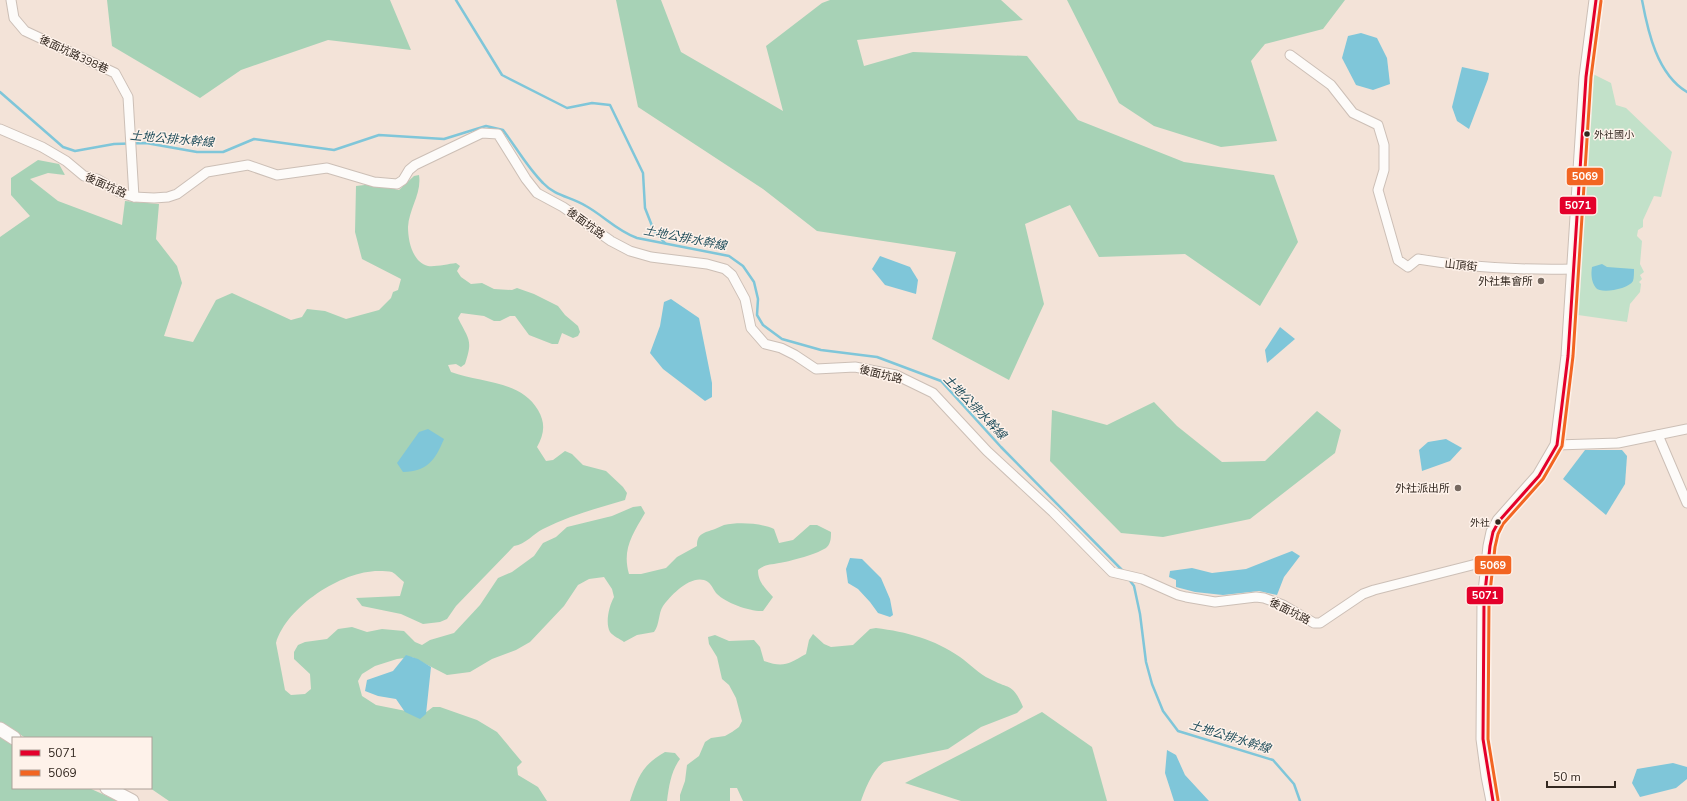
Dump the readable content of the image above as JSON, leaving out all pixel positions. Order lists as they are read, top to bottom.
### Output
{
  "streets": {
    "street": ["後面坑路398巷", "後面坑路", "山頂街"]
  },
  "crossings": [
    ["後面坑路398巷", "後面坑路"]
  ],
  "water": ["土地公排水幹線"],
  "places": [
    "外社國小",
    "外社集會所",
    "外社派出所",
    "外社"
  ],
  "lines": ["transit line 5071", "transit line 5069"],
  "legend": ["5071", "5069"],
  "scale_bar": "50 m"
}
